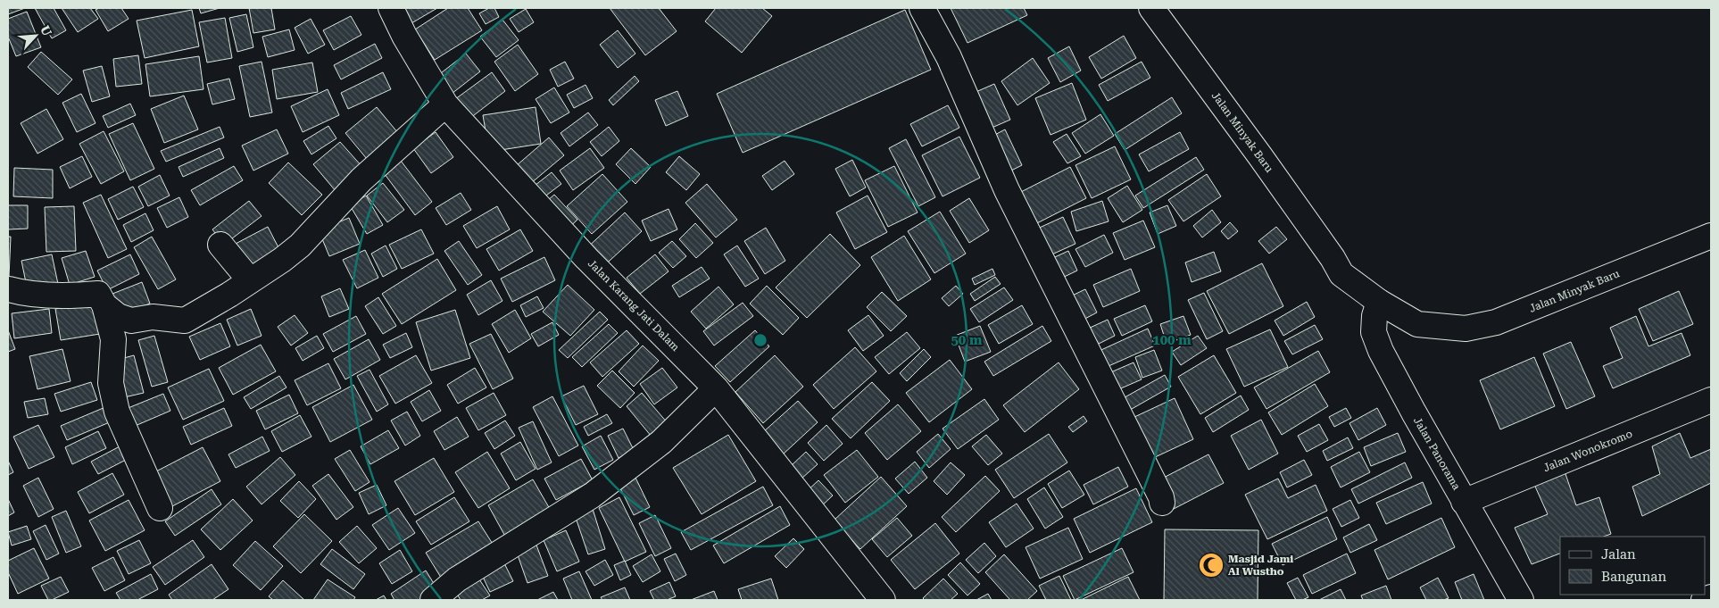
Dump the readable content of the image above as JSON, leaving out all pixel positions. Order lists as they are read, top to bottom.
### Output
{
  "streets": {
    "street": [
      "Jalan Minyak Baru",
      "Jalan Karang Jati Dalam",
      "Jalan Wonokromo",
      "Jalan Panorama"
    ]
  },
  "crossings": [
    ["Jalan Minyak Baru", "Jalan Panorama"],
    ["Jalan Wonokromo", "Jalan Panorama"]
  ],
  "places": {
    "mosque": ["Masjid Jami Al Wustho"]
  },
  "legend": ["Jalan", "Bangunan"],
  "north": "top right",
  "rings": ["50 m", "100 m"]
}
